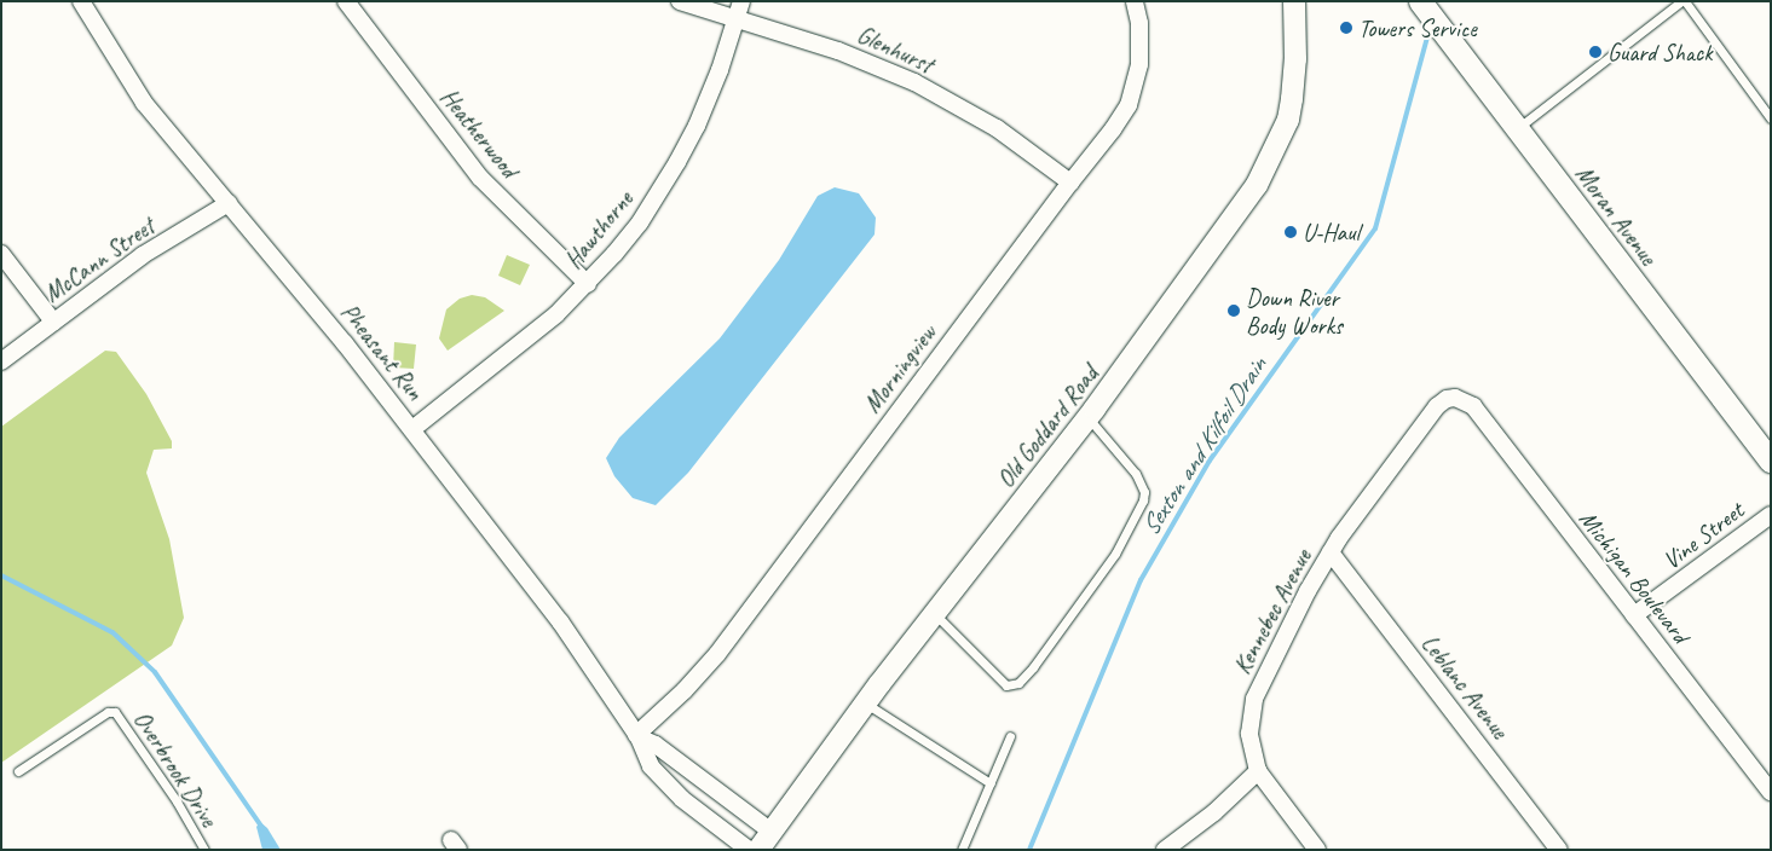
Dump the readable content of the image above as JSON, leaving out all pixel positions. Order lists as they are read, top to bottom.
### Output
{
  "streets": {
    "main road": ["Moran Avenue"],
    "street": [
      "Glenhurst",
      "Heatherwood",
      "Hawthorne",
      "McCann Street",
      "Pheasant Run",
      "Morningview",
      "Old Goddard Road",
      "Vine Street",
      "Michigan Boulevard",
      "Kennebec Avenue",
      "Leblanc Avenue"
    ],
    "lane": ["Overbrook Drive"]
  },
  "crossings": [
    ["Glenhurst", "Hawthorne"],
    ["Glenhurst", "Morningview"],
    ["Heatherwood", "Hawthorne"],
    ["Hawthorne", "Pheasant Run"],
    ["McCann Street", "Pheasant Run"],
    ["Pheasant Run", "Morningview"],
    ["Pheasant Run", "Old Goddard Road"],
    ["Vine Street", "Michigan Boulevard"],
    ["Michigan Boulevard", "Kennebec Avenue"],
    ["Kennebec Avenue", "Leblanc Avenue"]
  ],
  "water": ["Sexton and Kilfoil Drain"],
  "places": [
    "Towers Service",
    "Guard Shack",
    "U-Haul",
    "Down River Body Works"
  ]
}
